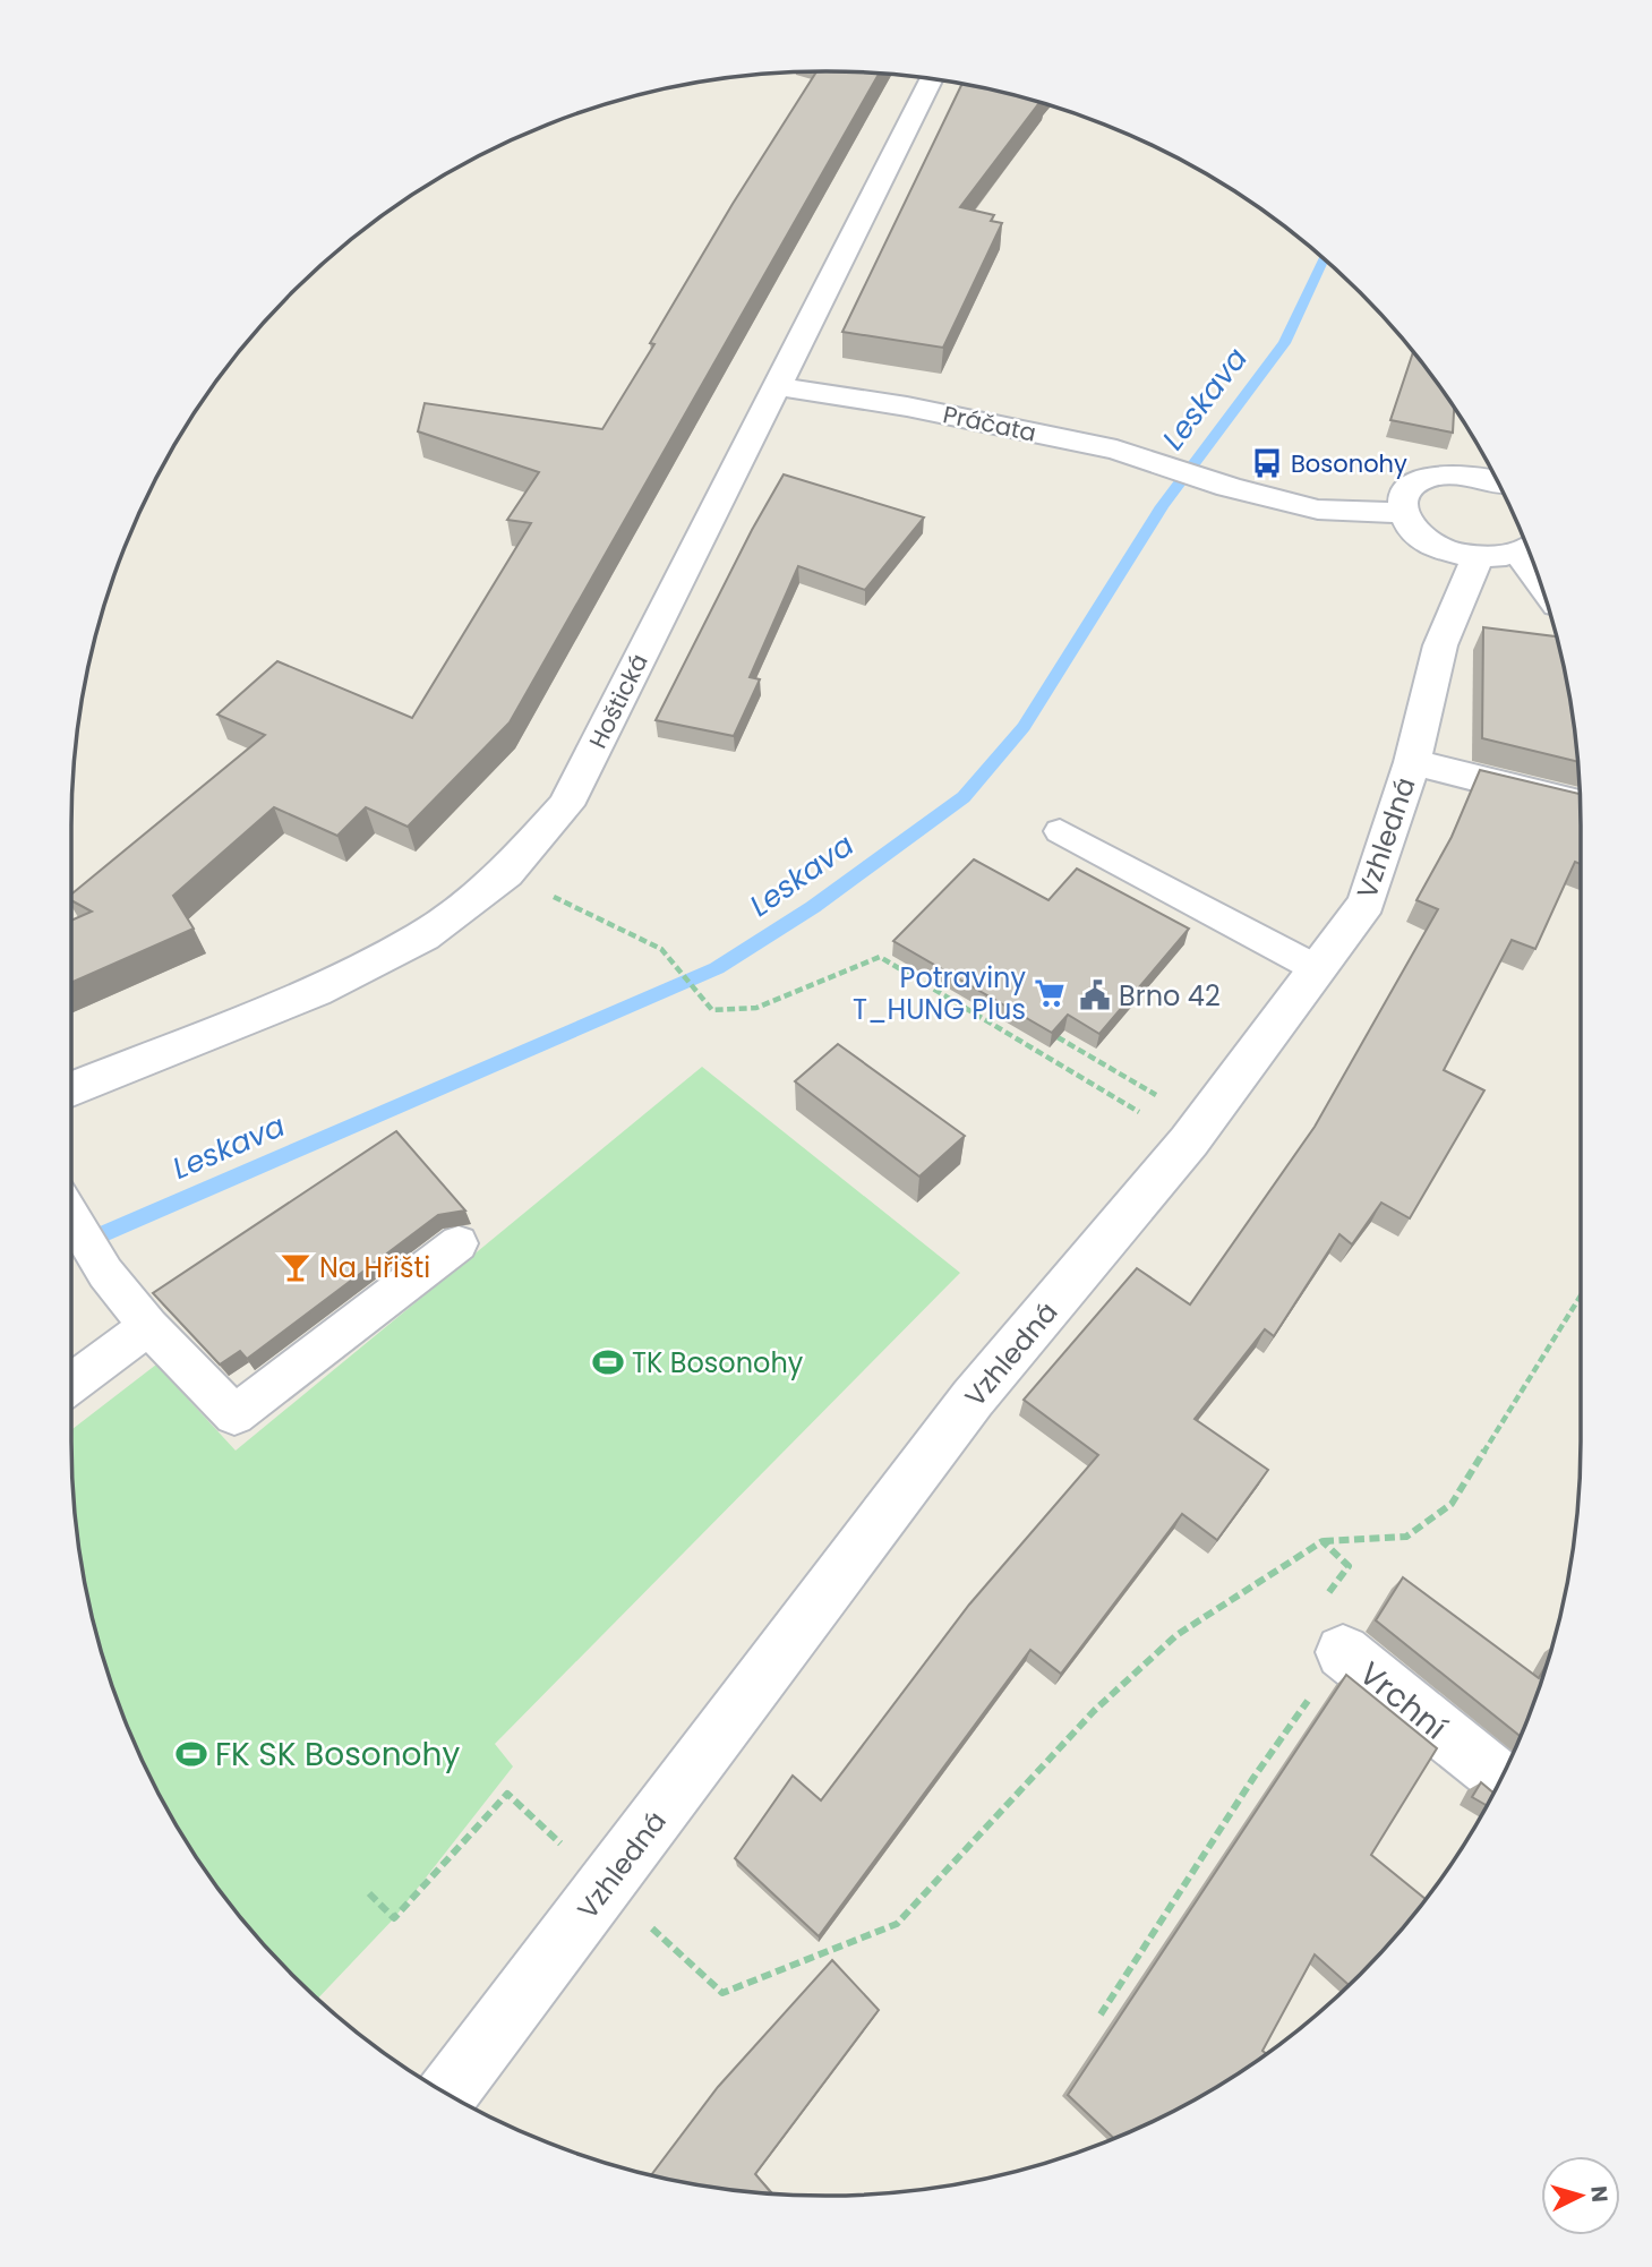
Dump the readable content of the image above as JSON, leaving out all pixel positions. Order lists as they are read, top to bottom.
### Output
{
  "streets": {
    "street": [
      "Práčata",
      "Hoštická",
      "Vzhledná",
      "Vrchní"
    ]
  },
  "crossings": [
    ["Práčata", "Hoštická"]
  ],
  "water": ["Leskava"],
  "places": {
    "bus stop": ["Bosonohy"],
    "supermarket": ["Potraviny T_HUNG Plus"],
    "public building": ["Brno 42"],
    "bar": ["Na Hřišti"],
    "sports": ["TK Bosonohy", "FK SK Bosonohy"]
  },
  "north": "right"
}
